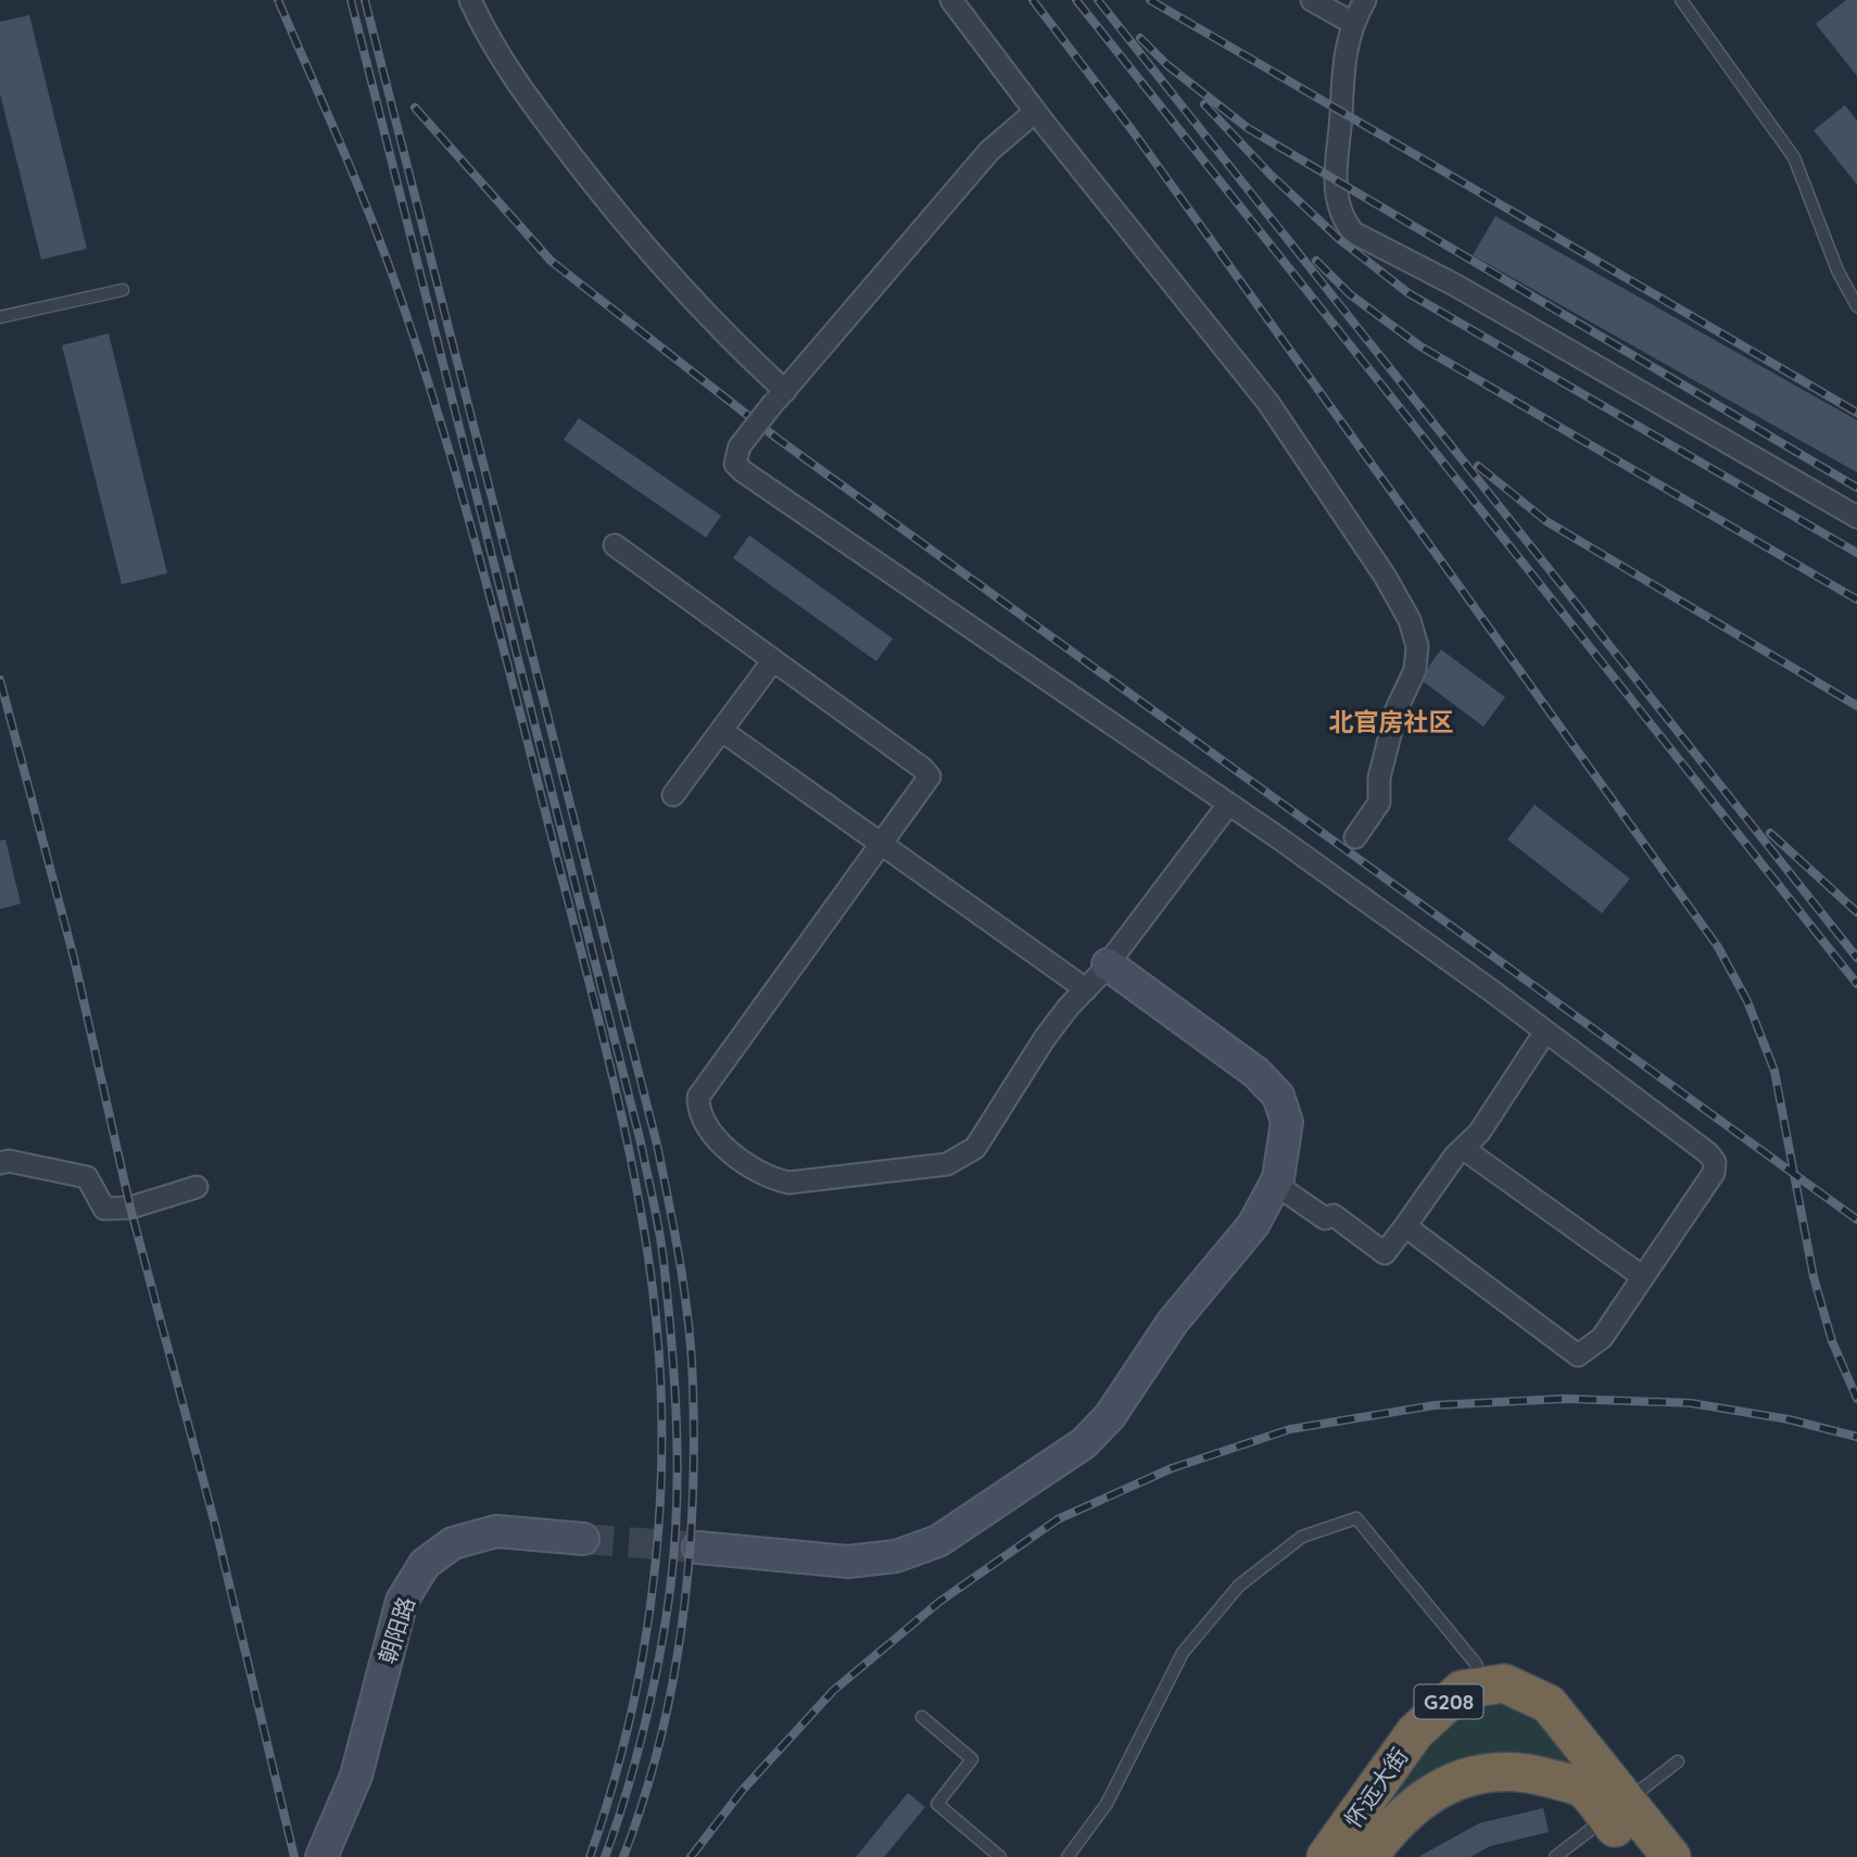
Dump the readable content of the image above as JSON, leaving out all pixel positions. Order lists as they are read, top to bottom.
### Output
{
  "streets": {
    "highway": ["G208", "怀远大街"],
    "street": ["朝阳路"]
  },
  "crossings": [
    ["G208", "怀远大街"]
  ],
  "districts": ["北官房社区"]
}
